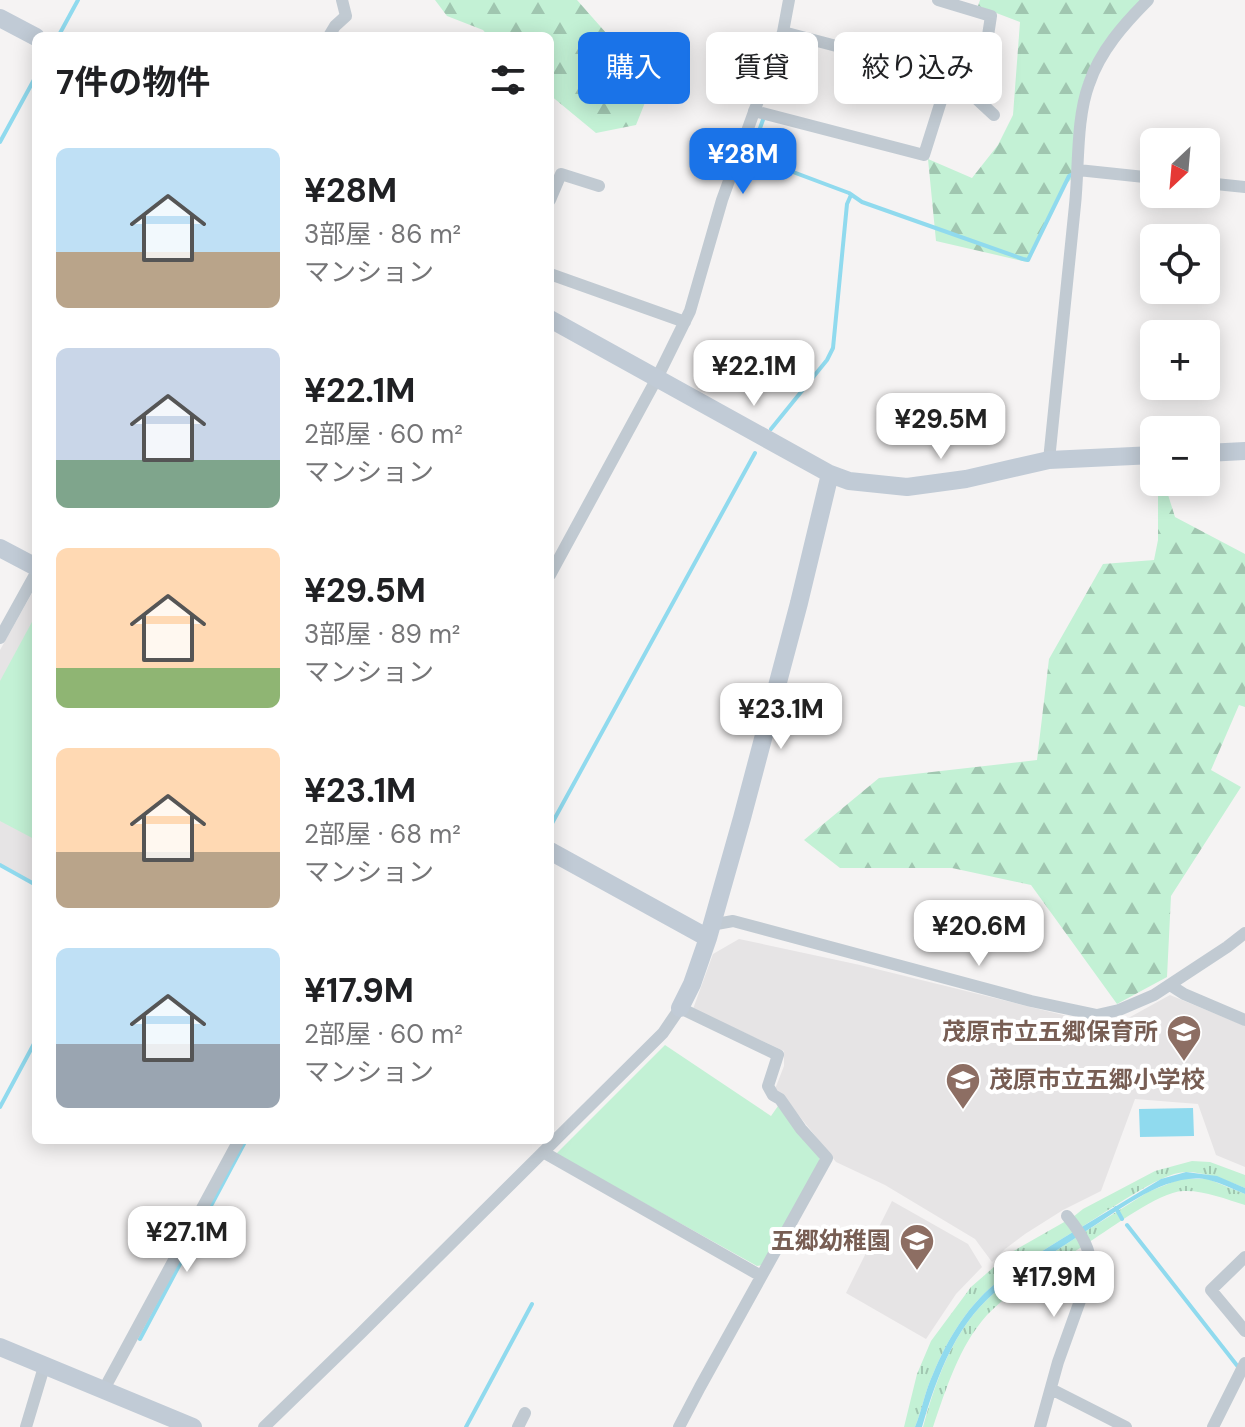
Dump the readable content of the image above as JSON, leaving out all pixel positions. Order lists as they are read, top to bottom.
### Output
{
  "places": {
    "school or university": ["茂原市立五郷保育所", "茂原市立五郷小学校", "五郷幼稚園"]
  },
  "north": "bottom left",
  "page": {
    "chip": ["購入", "賃貸", "絞り込み"],
    "heading": "7件の物件",
    "map_buttons": ["+", "−"],
    "price": [
      "¥28M",
      "¥22.1M",
      "¥29.5M",
      "¥23.1M",
      "¥20.6M",
      "¥27.1M",
      "¥17.9M"
    ],
    "list": [
      {
        "name": "¥28M",
        "note": "3部屋 · 86 m² · マンション"
      },
      {
        "name": "¥22.1M",
        "note": "2部屋 · 60 m² · マンション"
      },
      {
        "name": "¥29.5M",
        "note": "3部屋 · 89 m² · マンション"
      },
      {
        "name": "¥23.1M",
        "note": "2部屋 · 68 m² · マンション"
      },
      {
        "name": "¥17.9M",
        "note": "2部屋 · 60 m² · マンション"
      }
    ]
  }
}
